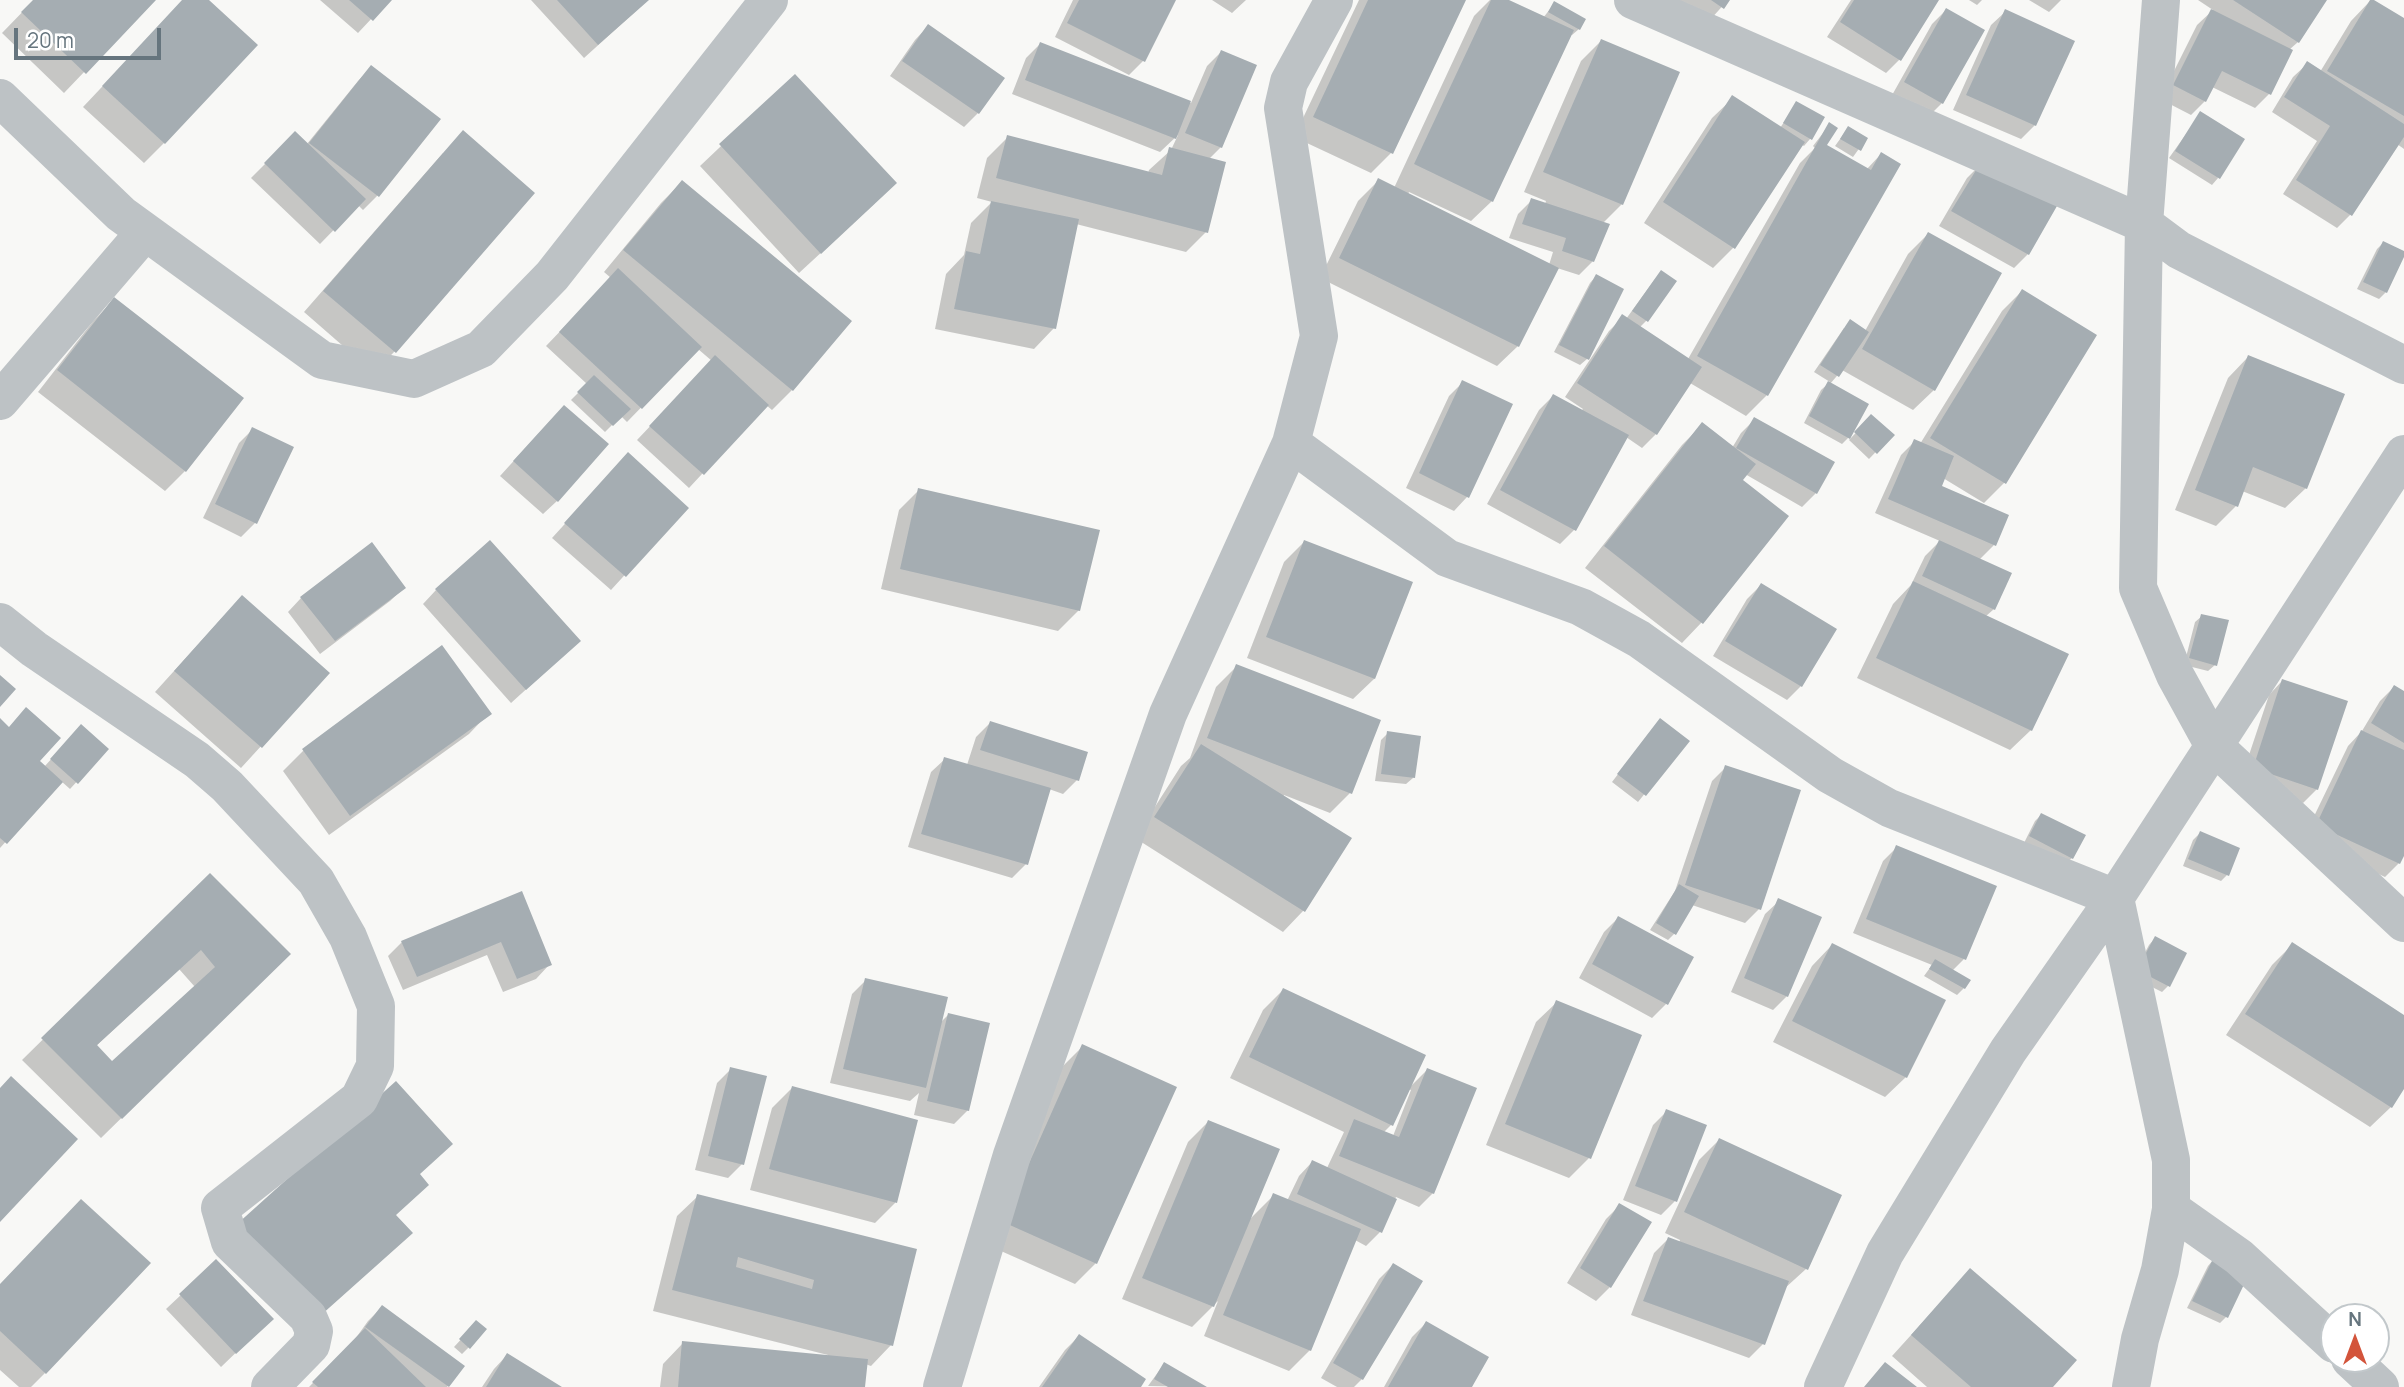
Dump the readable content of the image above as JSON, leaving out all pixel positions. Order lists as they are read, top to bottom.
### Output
{
  "scale_bar": "20 m",
  "north": "top"
}
